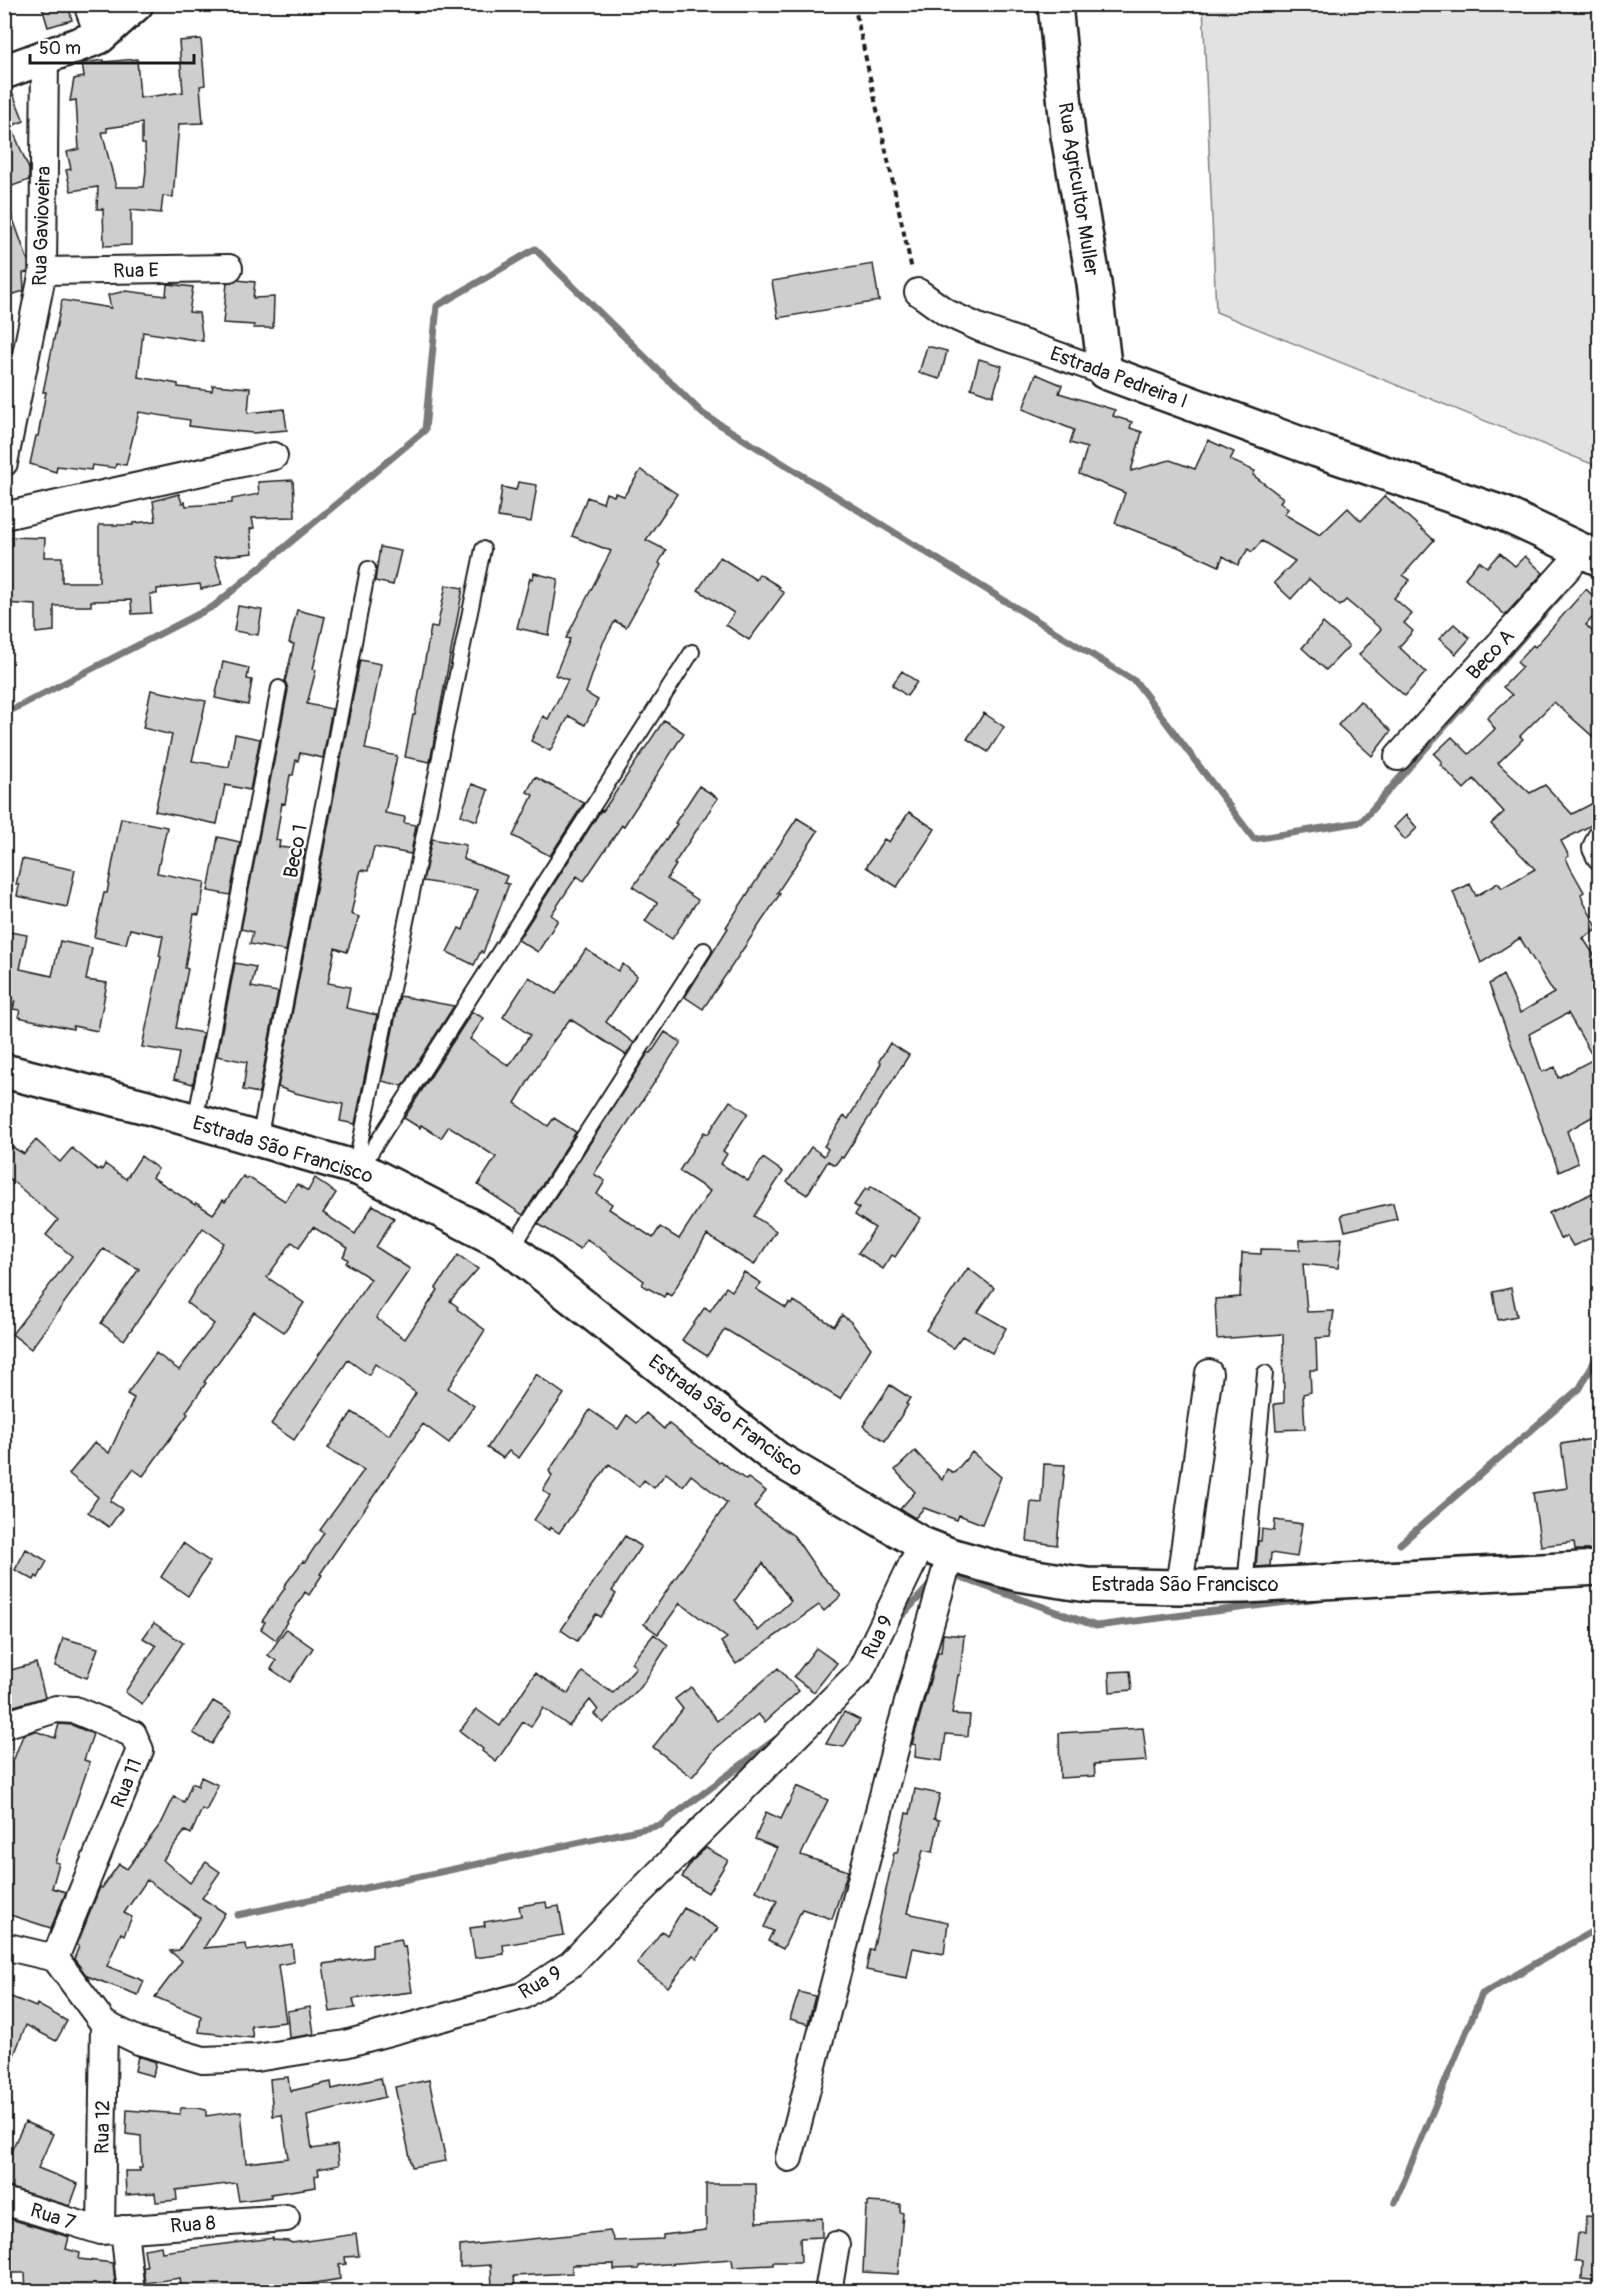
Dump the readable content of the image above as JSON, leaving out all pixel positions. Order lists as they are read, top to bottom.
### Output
{
  "streets": {
    "main road": ["Rua Agricultor Muller", "Estrada Pedreira I", "Estrada São Francisco"],
    "street": [
      "Rua Gavioveira",
      "Rua E",
      "Beco A",
      "Rua 9",
      "Rua 11",
      "Rua 12",
      "Rua 7",
      "Rua 8"
    ],
    "lane": ["Beco 1"]
  },
  "crossings": [
    ["Rua Agricultor Muller", "Estrada Pedreira I"],
    ["Rua Gavioveira", "Rua E"],
    ["Estrada Pedreira I", "Beco A"],
    ["Beco 1", "Estrada São Francisco"],
    ["Estrada São Francisco", "Rua 9"],
    ["Rua 9", "Rua 11"],
    ["Rua 9", "Rua 12"],
    ["Rua 12", "Rua 7"],
    ["Rua 12", "Rua 8"],
    ["Rua 7", "Rua 8"]
  ],
  "scale_bar": "50 m"
}
